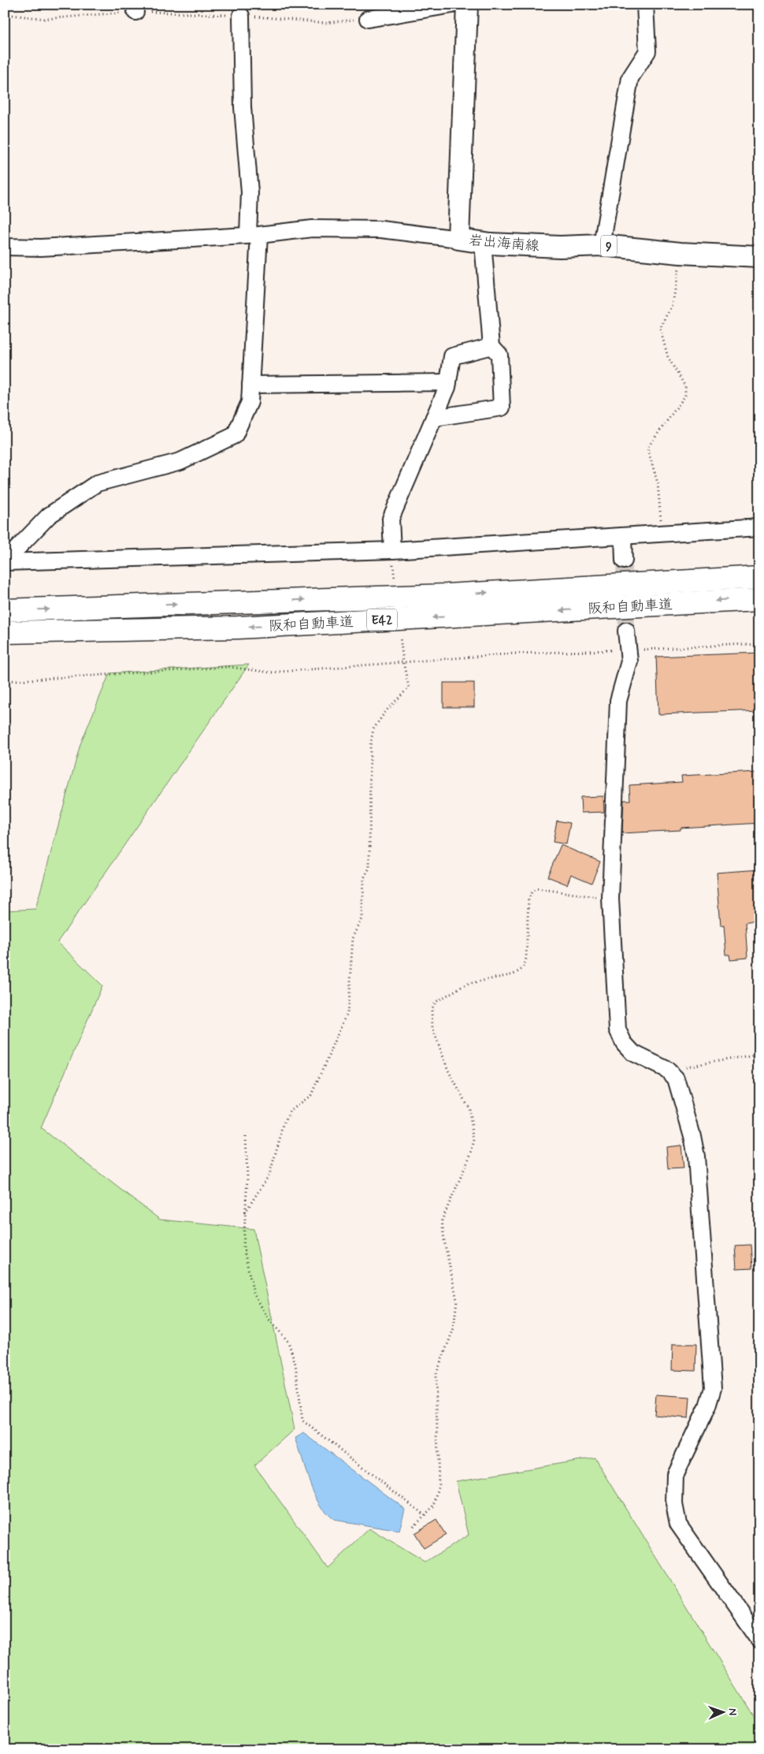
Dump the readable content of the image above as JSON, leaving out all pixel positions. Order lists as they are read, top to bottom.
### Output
{
  "streets": {
    "highway": ["阪和自動車道", "E42"],
    "main road": ["岩出海南線", "9"]
  },
  "north": "right"
}
